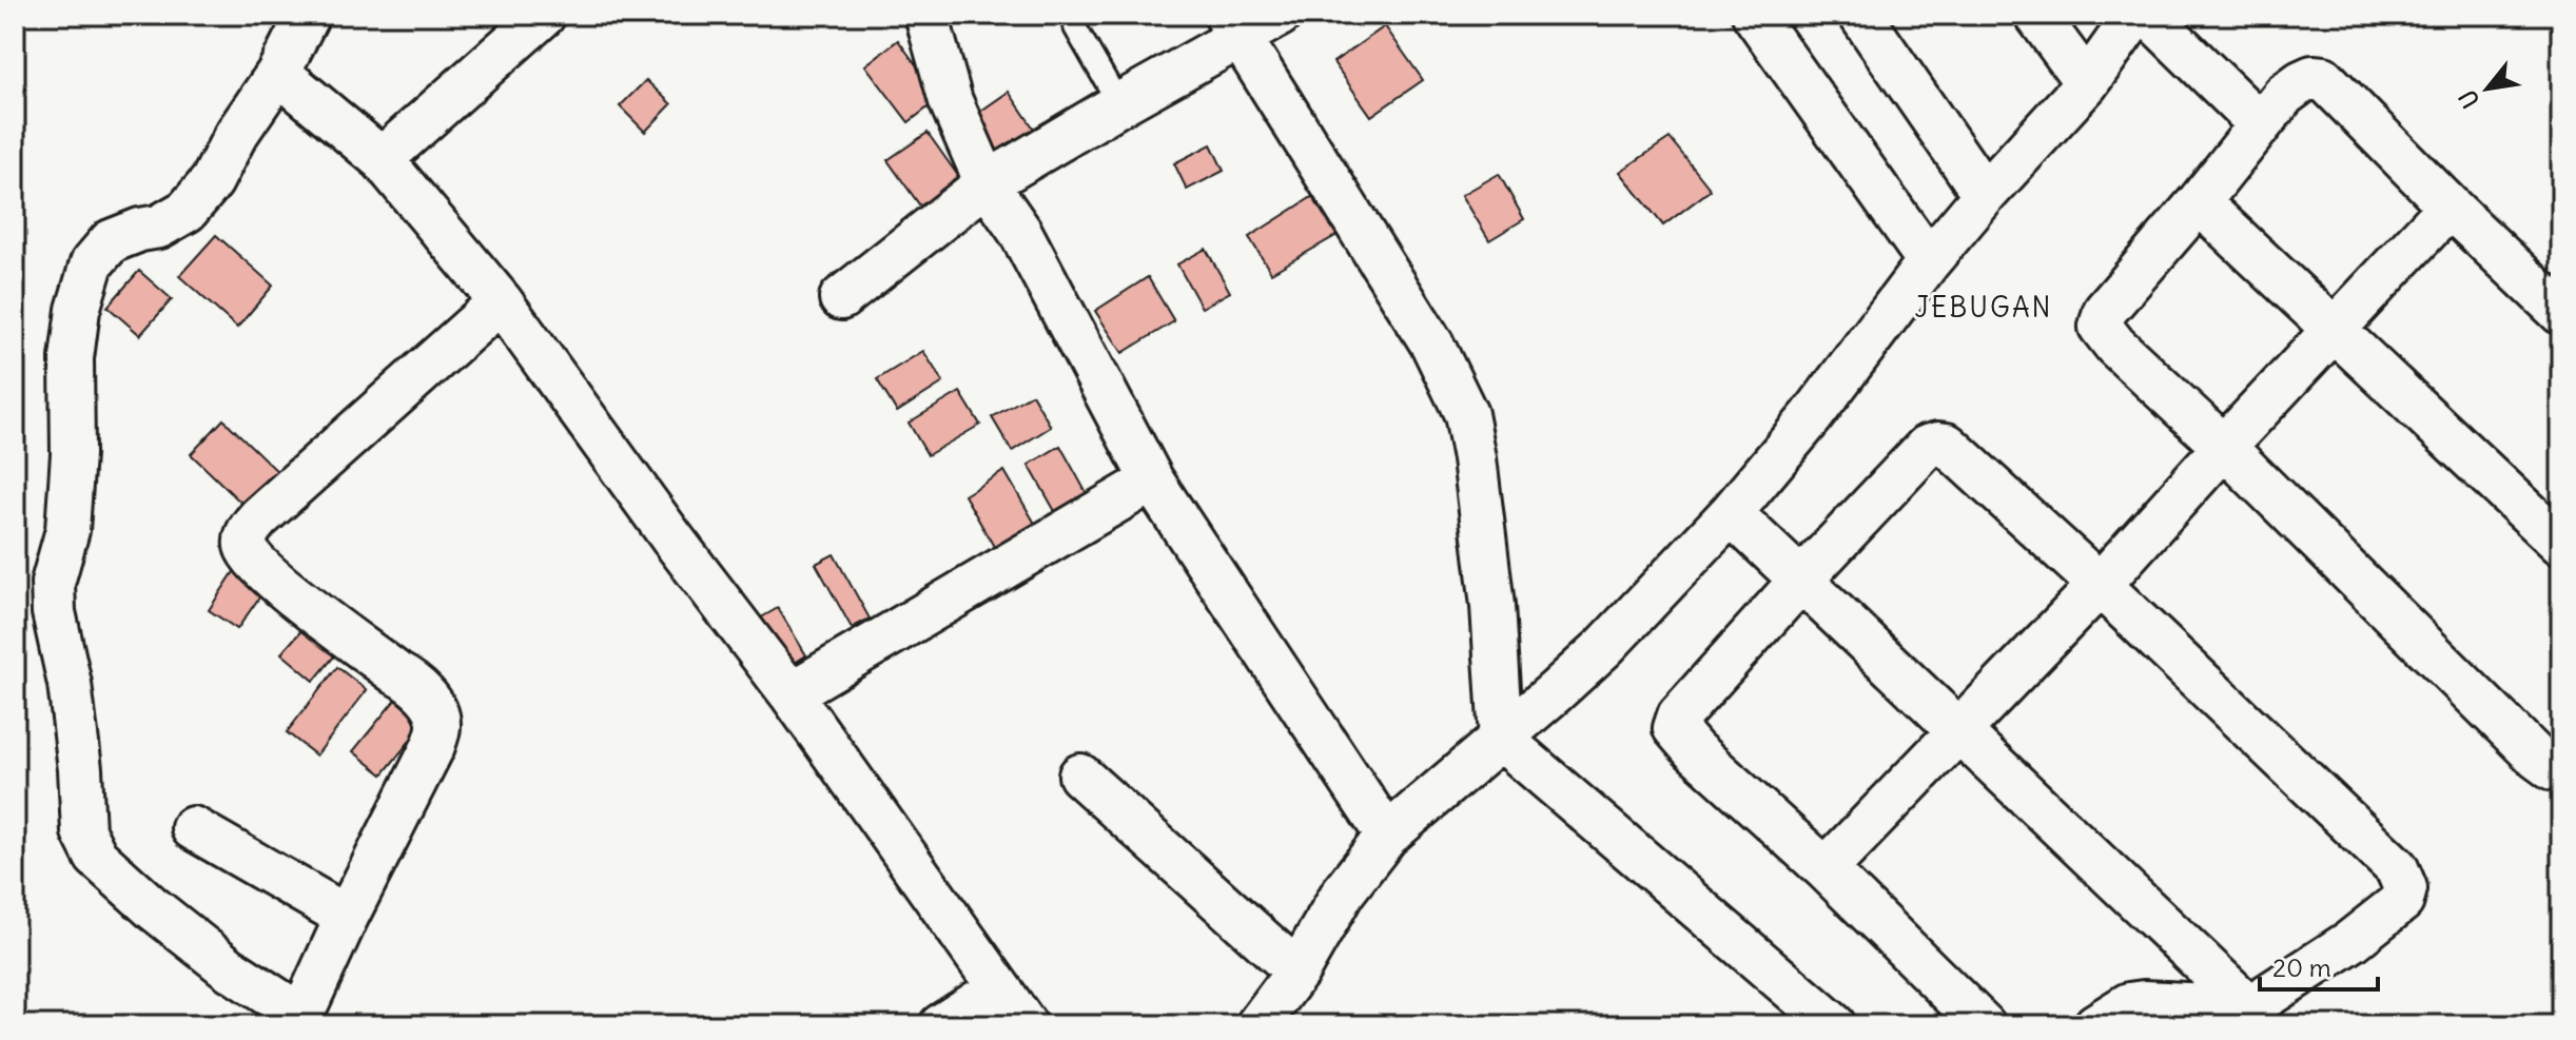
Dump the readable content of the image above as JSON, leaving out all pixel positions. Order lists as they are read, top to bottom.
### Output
{
  "districts": ["JEBUGAN"],
  "scale_bar": "20 m",
  "north": "bottom left"
}
